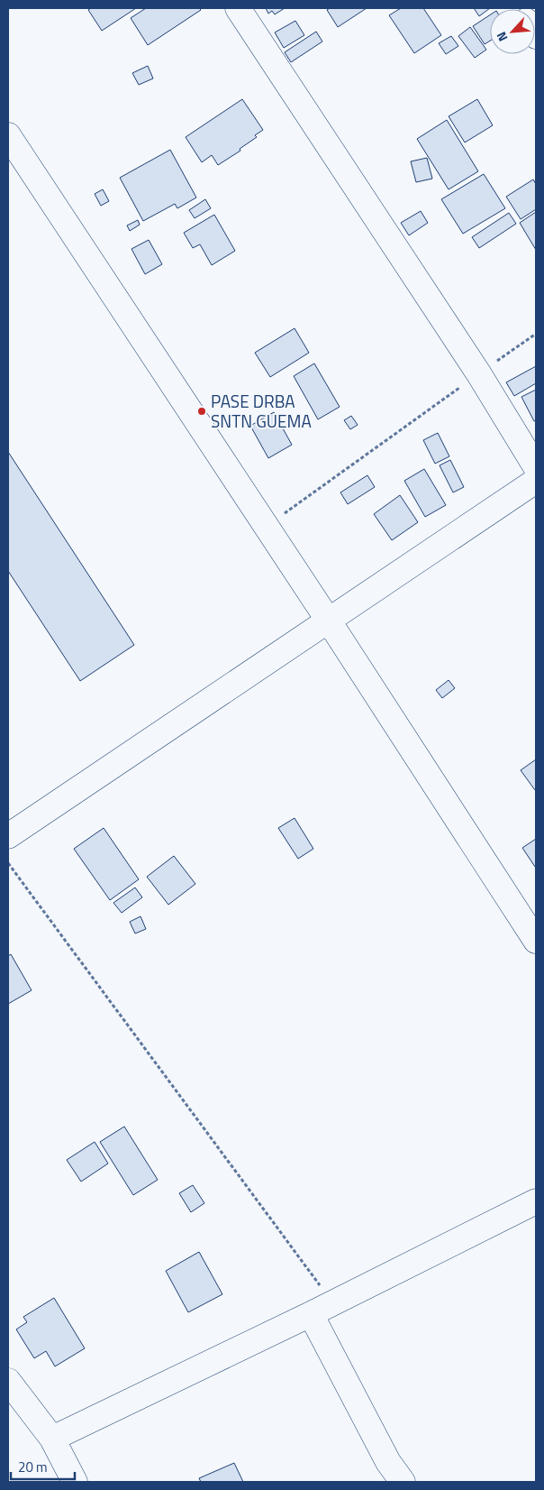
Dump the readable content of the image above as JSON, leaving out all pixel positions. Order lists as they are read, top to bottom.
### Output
{
  "places": ["PASE DRBA SNTN GUEMA"],
  "scale_bar": "20 m",
  "north": "bottom left"
}
